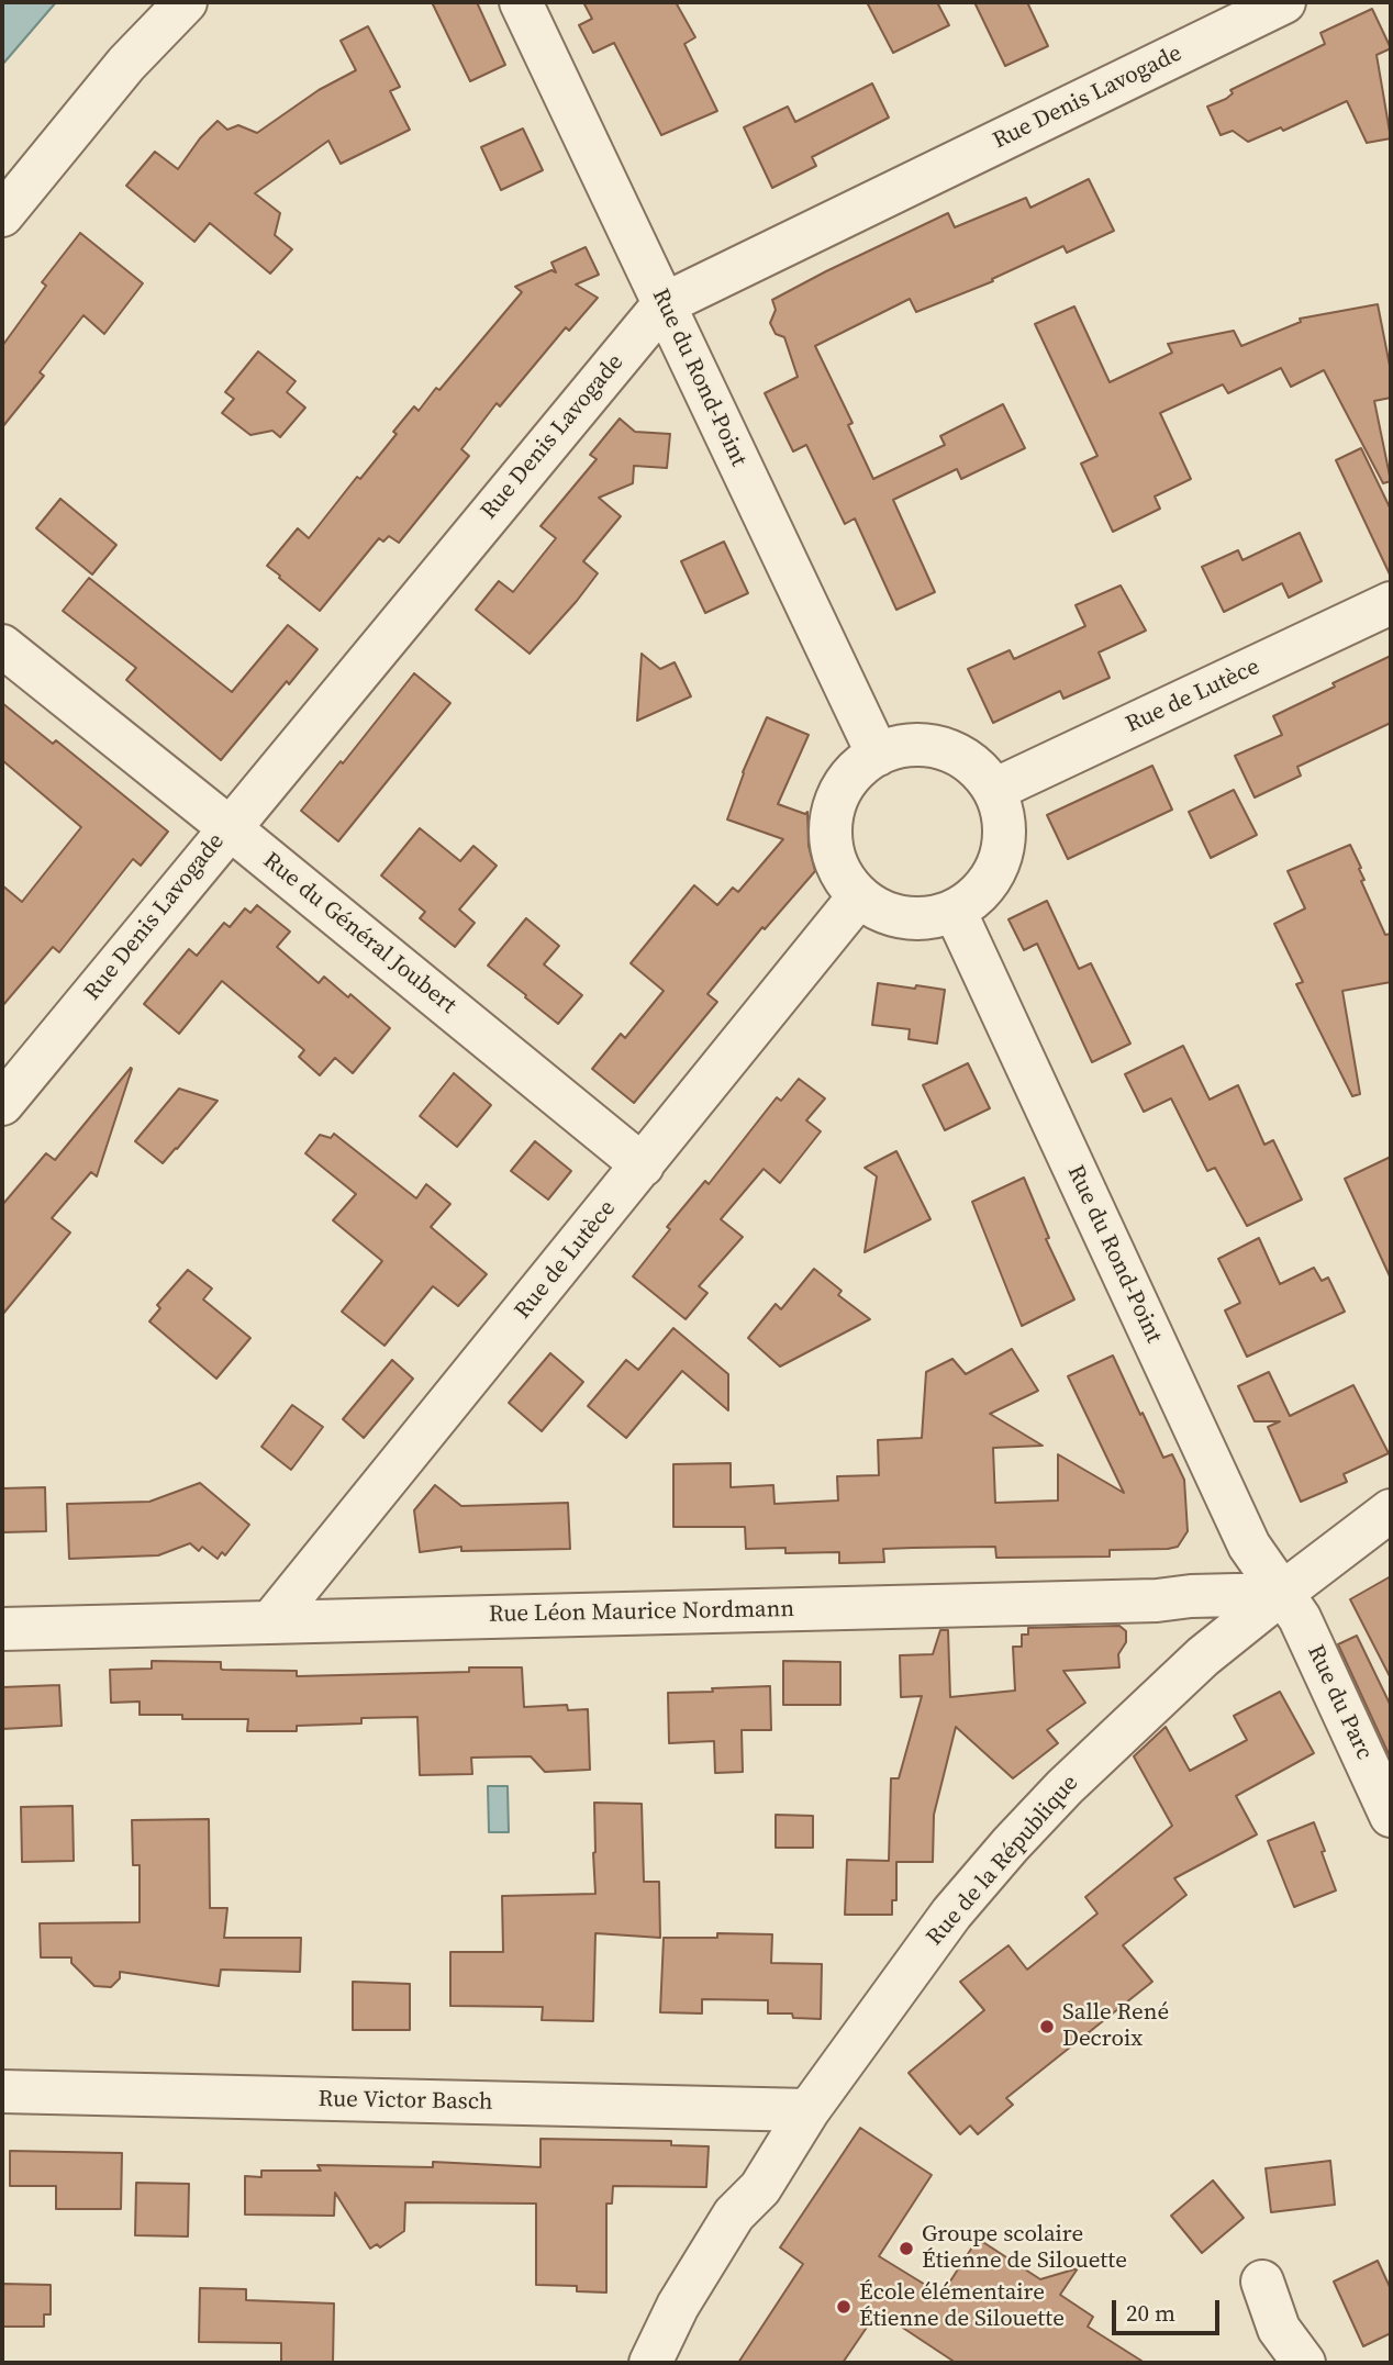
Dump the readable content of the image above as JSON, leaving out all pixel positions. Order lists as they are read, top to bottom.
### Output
{
  "streets": {
    "street": [
      "Rue Denis Lavogade",
      "Rue du Rond-Point",
      "Rue de Lutèce",
      "Rue du Général Joubert",
      "Rue Léon Maurice Nordmann",
      "Rue du Parc",
      "Rue de la République",
      "Rue Victor Basch"
    ]
  },
  "crossings": [
    ["Rue Denis Lavogade", "Rue du Rond-Point"],
    ["Rue Denis Lavogade", "Rue du Général Joubert"],
    ["Rue du Rond-Point", "Rue de Lutèce"],
    ["Rue du Rond-Point", "Rue Léon Maurice Nordmann"],
    ["Rue du Rond-Point", "Rue du Parc"],
    ["Rue du Rond-Point", "Rue de la République"],
    ["Rue de Lutèce", "Rue du Général Joubert"],
    ["Rue de Lutèce", "Rue Léon Maurice Nordmann"],
    ["Rue Léon Maurice Nordmann", "Rue du Parc"],
    ["Rue Léon Maurice Nordmann", "Rue de la République"],
    ["Rue du Parc", "Rue de la République"],
    ["Rue de la République", "Rue Victor Basch"]
  ],
  "places": ["Salle René Decroix", "Groupe scolaire Étienne de Silouette", "École élémentaire Étienne de Silouette"],
  "scale_bar": "20 m"
}
